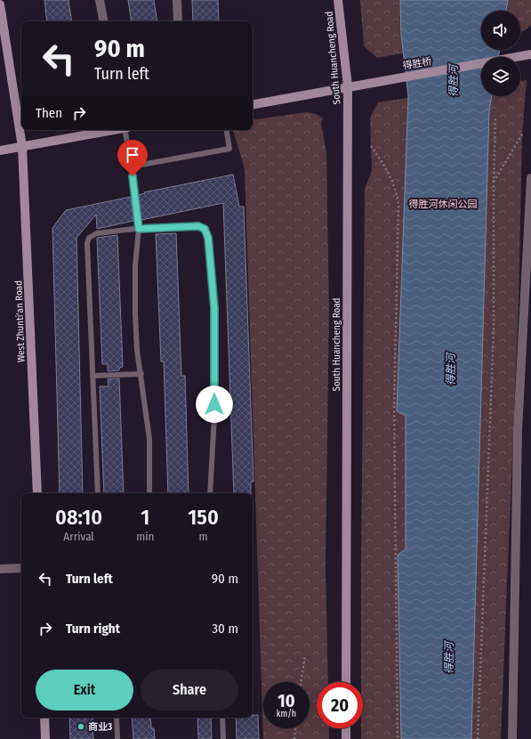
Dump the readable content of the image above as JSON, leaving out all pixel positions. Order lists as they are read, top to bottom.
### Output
{
  "streets": {
    "main road": ["South Huancheng Road", "得胜桥", "West Zhunti'an Road"]
  },
  "crossings": [
    ["South Huancheng Road", "得胜桥"]
  ],
  "water": ["得胜河"],
  "parks": ["得胜河休闲公园"],
  "places": ["商业3"],
  "page": {
    "turn": ["90 m", "Turn left"],
    "then": "Then",
    "eta": [
      "08:10",
      "Arrival",
      "1",
      "min",
      "150",
      "m"
    ],
    "list": [
      {
        "name": "Turn left",
        "value": "90 m"
      },
      {
        "name": "Turn right",
        "value": "30 m"
      }
    ],
    "buttons": ["Exit", "Share"],
    "speed": "10 km/h",
    "limit": "20"
  }
}
